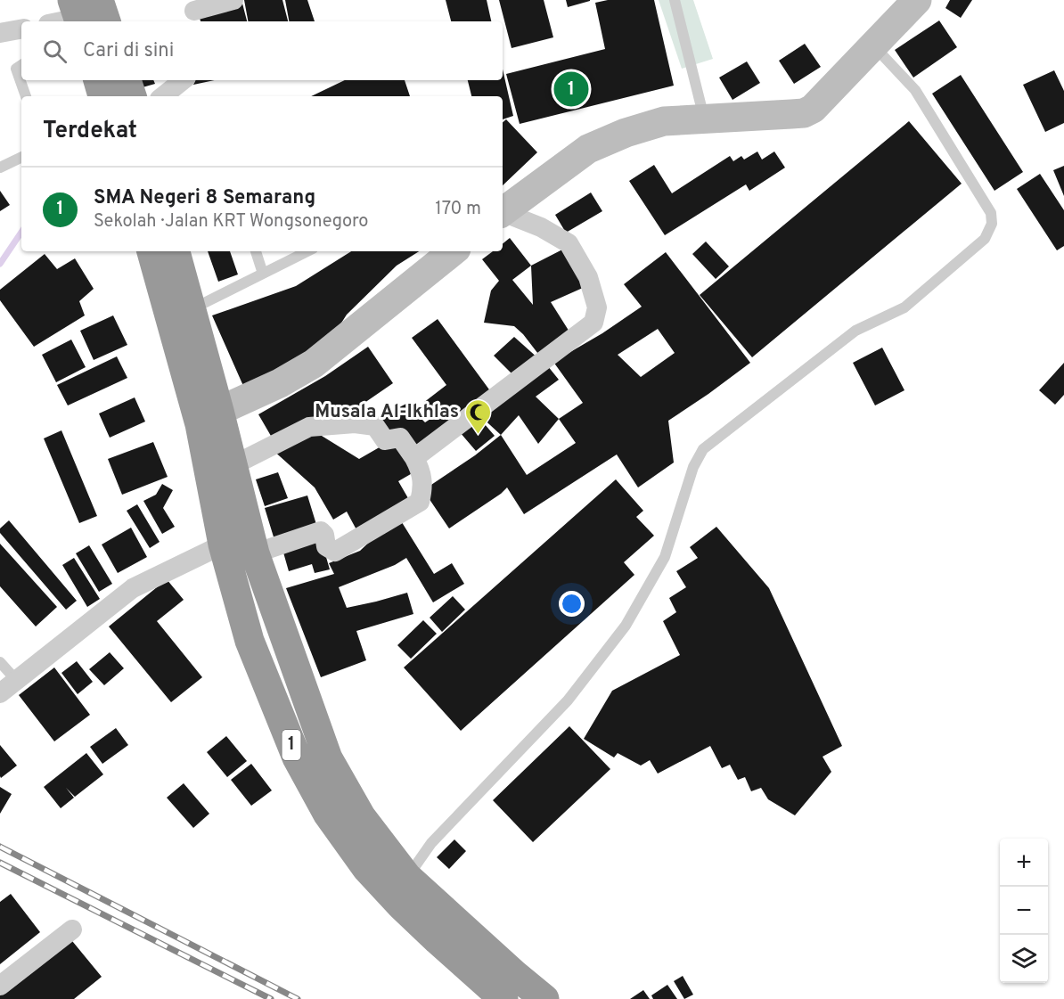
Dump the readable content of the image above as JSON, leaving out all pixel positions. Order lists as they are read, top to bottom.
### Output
{
  "streets": {
    "highway": ["1"]
  },
  "places": {
    "mosque": ["Musala Al-Ikhlas"]
  },
  "page": {
    "search": "Cari di sini",
    "pins": "1",
    "heading": "Terdekat",
    "list": [
      {
        "mark": "1",
        "name": "SMA Negeri 8 Semarang",
        "note": "Sekolah · Jalan KRT Wongsonegoro",
        "value": "170 m"
      }
    ],
    "map_buttons": ["+", "−"]
  }
}
